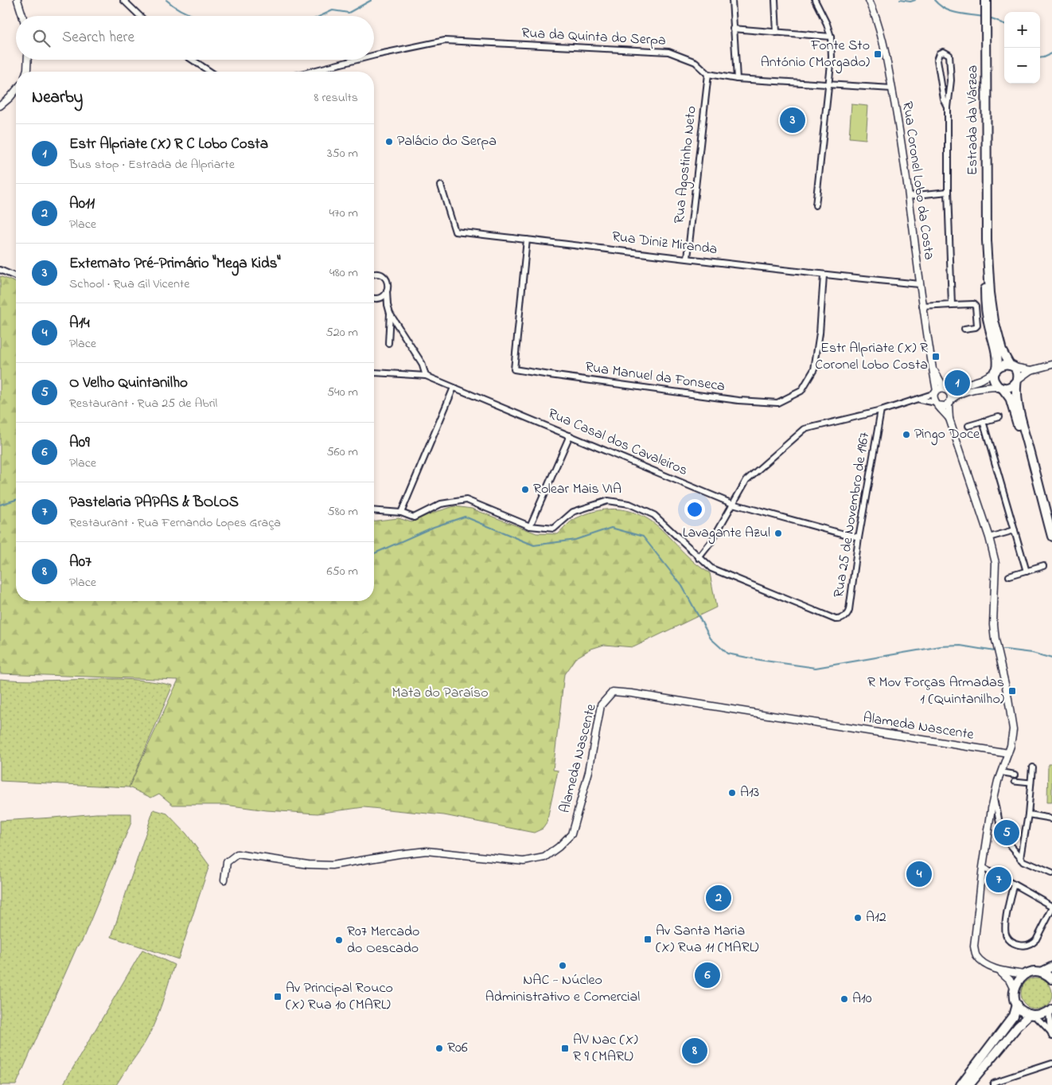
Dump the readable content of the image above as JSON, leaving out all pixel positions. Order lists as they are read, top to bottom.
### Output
{
  "streets": {
    "main road": ["Estrada da Várzea"],
    "street": [
      "Rua da Quinta do Serpa",
      "Rua Agostinho Neto",
      "Rua Coronel Lobo da Costa",
      "Rua Diniz Miranda",
      "Rua Manuel da Fonseca",
      "Rua Casal dos Cavaleiros",
      "Rua 25 de Novembro de 1967",
      "Alameda Nascente"
    ]
  },
  "crossings": [
    ["Rua da Quinta do Serpa", "Rua Agostinho Neto"],
    ["Rua Agostinho Neto", "Rua Diniz Miranda"],
    ["Rua Coronel Lobo da Costa", "Rua Diniz Miranda"],
    ["Rua Diniz Miranda", "Rua Manuel da Fonseca"],
    ["Rua Casal dos Cavaleiros", "Rua 25 de Novembro de 1967"]
  ],
  "parks": ["Mata do Paraíso"],
  "places": {
    "transit": [
      "Fonte Sto António (Morgado)",
      "Estr Alpriate (X) R Coronel Lobo Costa",
      "R Mov Forças Armadas 1 (Quintanilho)",
      "Av Santa Maria (X) Rua 11 (MARL)",
      "Av Principal Rouco (X) Rua 10 (MARL)",
      "AV Nac (X) R 9 (MARL)"
    ],
    "other": [
      "Palácio do Serpa",
      "Pingo Doce",
      "Rolear Mais VIA",
      "Lavagante Azul",
      "A13",
      "A12",
      "R07 Mercado do Oescado",
      "NAC - Núcleo Administrativo e Comercial",
      "A10",
      "R06"
    ]
  },
  "page": {
    "map_buttons": ["+", "−"],
    "search": "Search here",
    "heading": ["Nearby", "8 results"],
    "pins": [
      "3",
      "1",
      "5",
      "4",
      "7",
      "2",
      "6",
      "8"
    ],
    "list": [
      {
        "mark": "1",
        "name": "Estr Alpriate (X) R C Lobo Costa",
        "note": "Bus stop · Estrada de Alpriarte",
        "value": "350 m"
      },
      {
        "mark": "2",
        "name": "A011",
        "note": "Place",
        "value": "470 m"
      },
      {
        "mark": "3",
        "name": "Externato Pré-Primário \"Mega Kids\"",
        "note": "School · Rua Gil Vicente",
        "value": "480 m"
      },
      {
        "mark": "4",
        "name": "A14",
        "note": "Place",
        "value": "520 m"
      },
      {
        "mark": "5",
        "name": "O Velho Quintanilho",
        "note": "Restaurant · Rua 25 de Abril",
        "value": "540 m"
      },
      {
        "mark": "6",
        "name": "A09",
        "note": "Place",
        "value": "560 m"
      },
      {
        "mark": "7",
        "name": "Pastelaria PAPAS & BOLOS",
        "note": "Restaurant · Rua Fernando Lopes Graça",
        "value": "580 m"
      },
      {
        "mark": "8",
        "name": "A07",
        "note": "Place",
        "value": "650 m"
      }
    ]
  }
}
